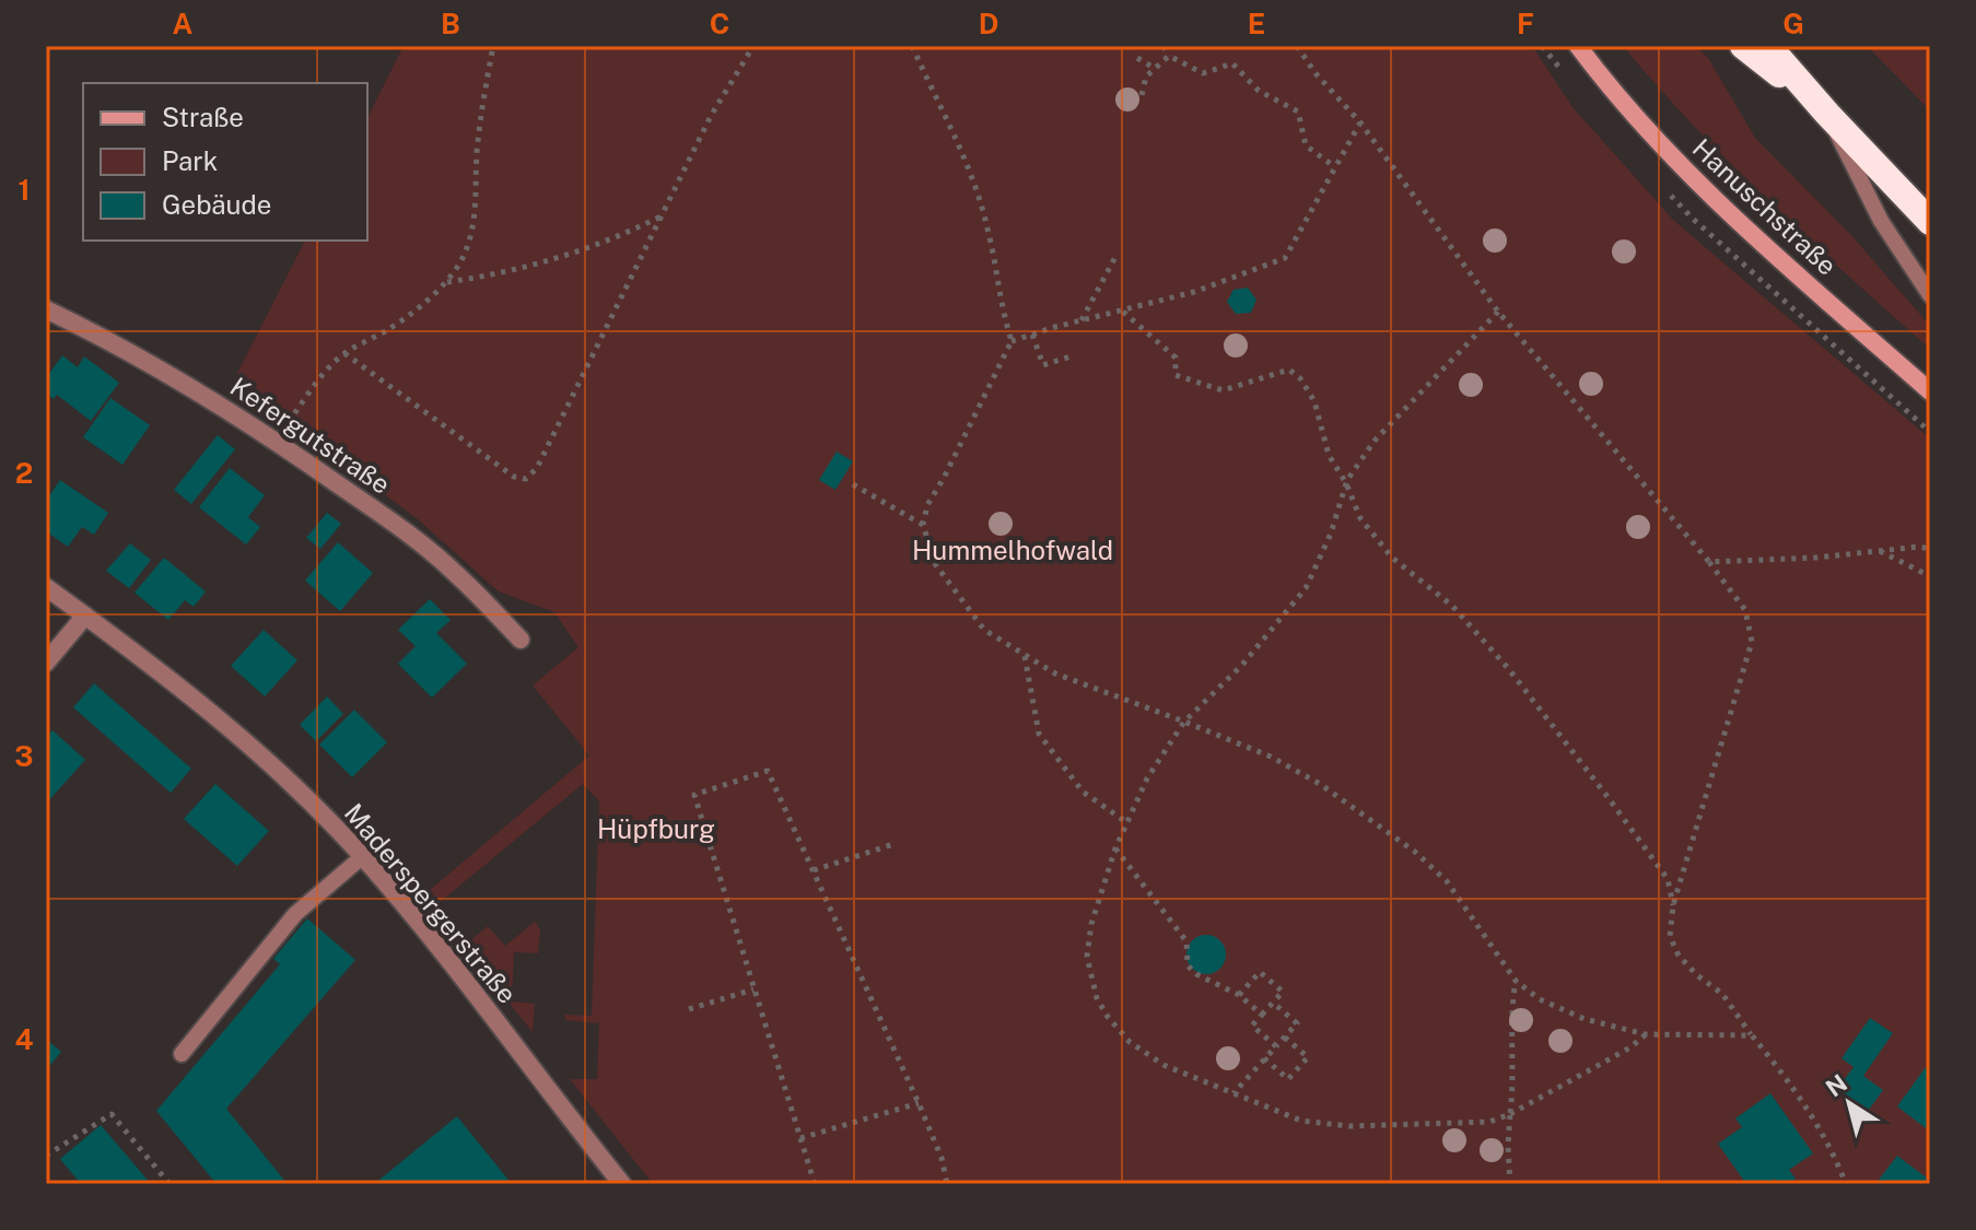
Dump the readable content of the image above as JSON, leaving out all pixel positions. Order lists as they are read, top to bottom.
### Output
{
  "streets": {
    "street": ["Hanuschstraße", "Kefergutstraße", "Maderspergerstraße"]
  },
  "parks": ["Hummelhofwald", "Hüpfburg"],
  "legend": ["Straße", "Park", "Gebäude"],
  "north": "top left",
  "grid": {
    "columns": [
      "A",
      "B",
      "C",
      "D",
      "E",
      "F",
      "G"
    ],
    "rows": [
      "1",
      "2",
      "3",
      "4"
    ]
  }
}
